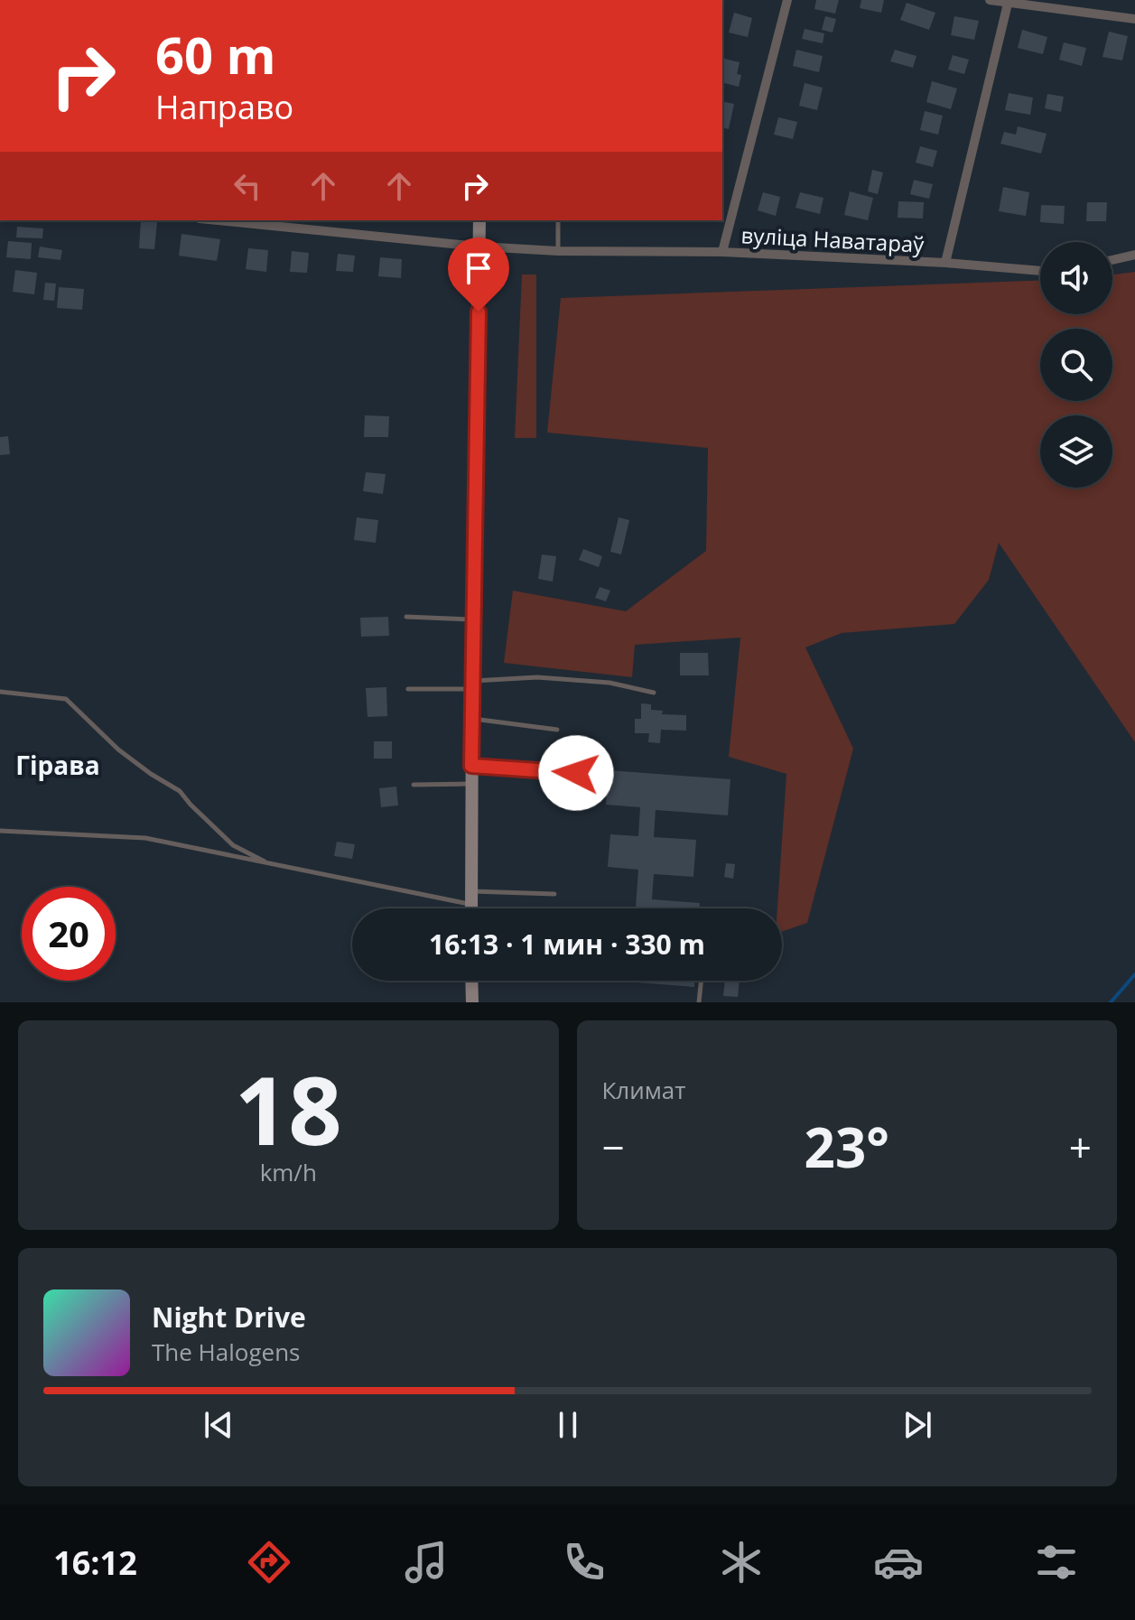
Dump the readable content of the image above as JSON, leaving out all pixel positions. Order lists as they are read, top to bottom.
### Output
{
  "streets": {
    "street": ["вуліца Наватараў"]
  },
  "districts": ["Гірава"],
  "page": {
    "turn": ["60 m", "Направо"],
    "limit": "20",
    "trip": "16:13 · 1 мин · 330 m",
    "tile": [
      ["18", "km/h"],
      "Климат"
    ],
    "heat": ["−", "23°", "+"],
    "song": ["Night Drive", "The Halogens"],
    "tabs": "16:12"
  }
}
